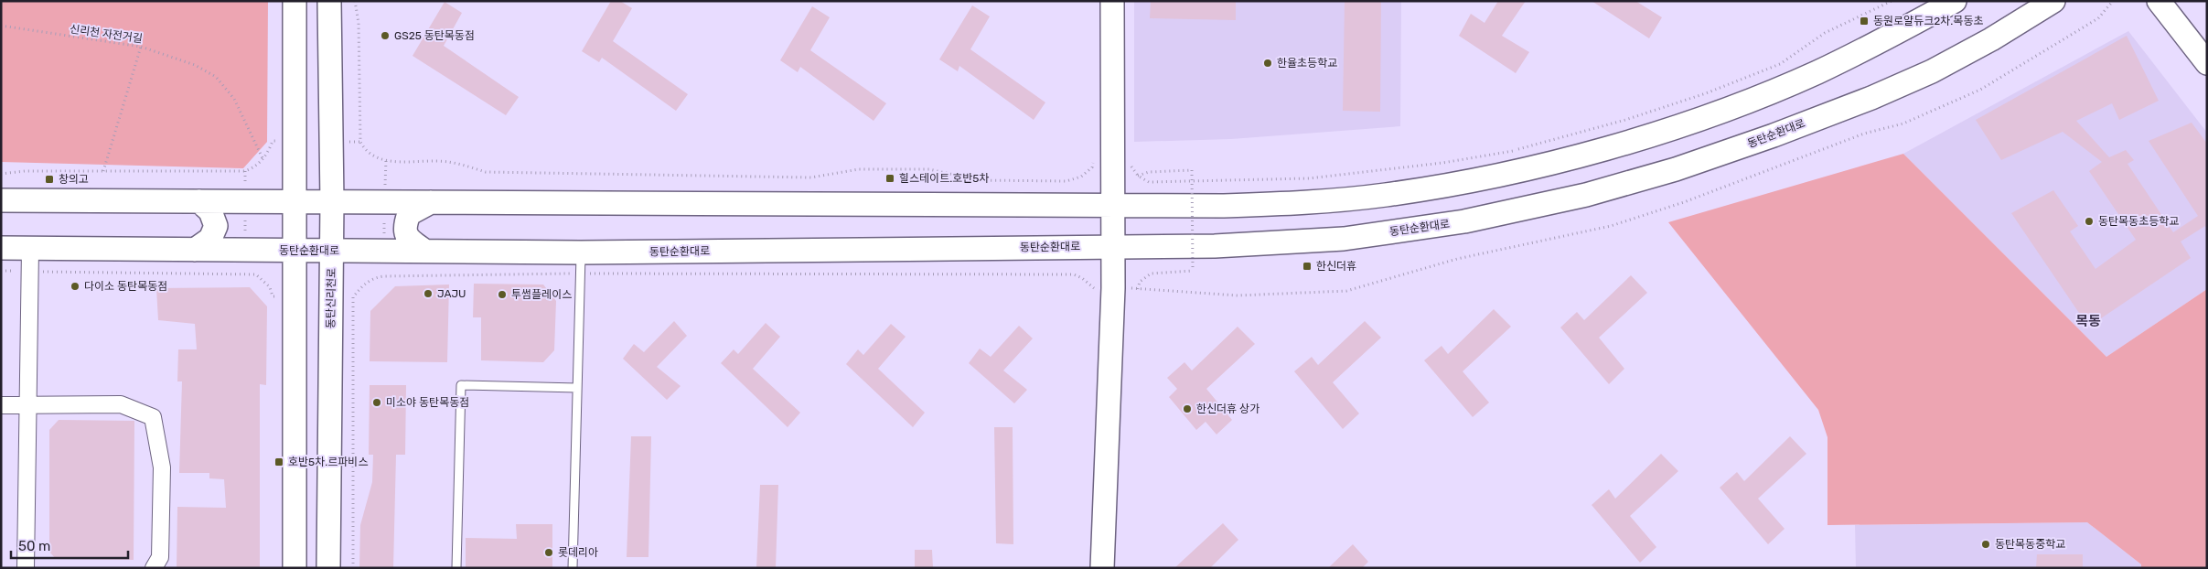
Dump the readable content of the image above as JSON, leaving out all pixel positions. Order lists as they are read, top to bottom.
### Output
{
  "streets": {
    "main road": ["동탄순환대로", "동탄신리천로"],
    "path": ["신리천 자전거길"]
  },
  "crossings": [
    ["동탄순환대로", "동탄신리천로"]
  ],
  "districts": ["목동"],
  "places": {
    "transit": [
      "동원로얄듀크2차.목동초",
      "힐스테이트.호반5차",
      "창의고",
      "한신더휴",
      "호반5차.르파비스"
    ],
    "other": [
      "GS25 동탄목동점",
      "한율초등학교",
      "동탄목동초등학교",
      "다이소 동탄목동점",
      "JAJU",
      "투썸플레이스",
      "미소야 동탄목동점",
      "한신더휴 상가",
      "동탄목동중학교",
      "롯데리아"
    ]
  },
  "scale_bar": "50 m"
}
